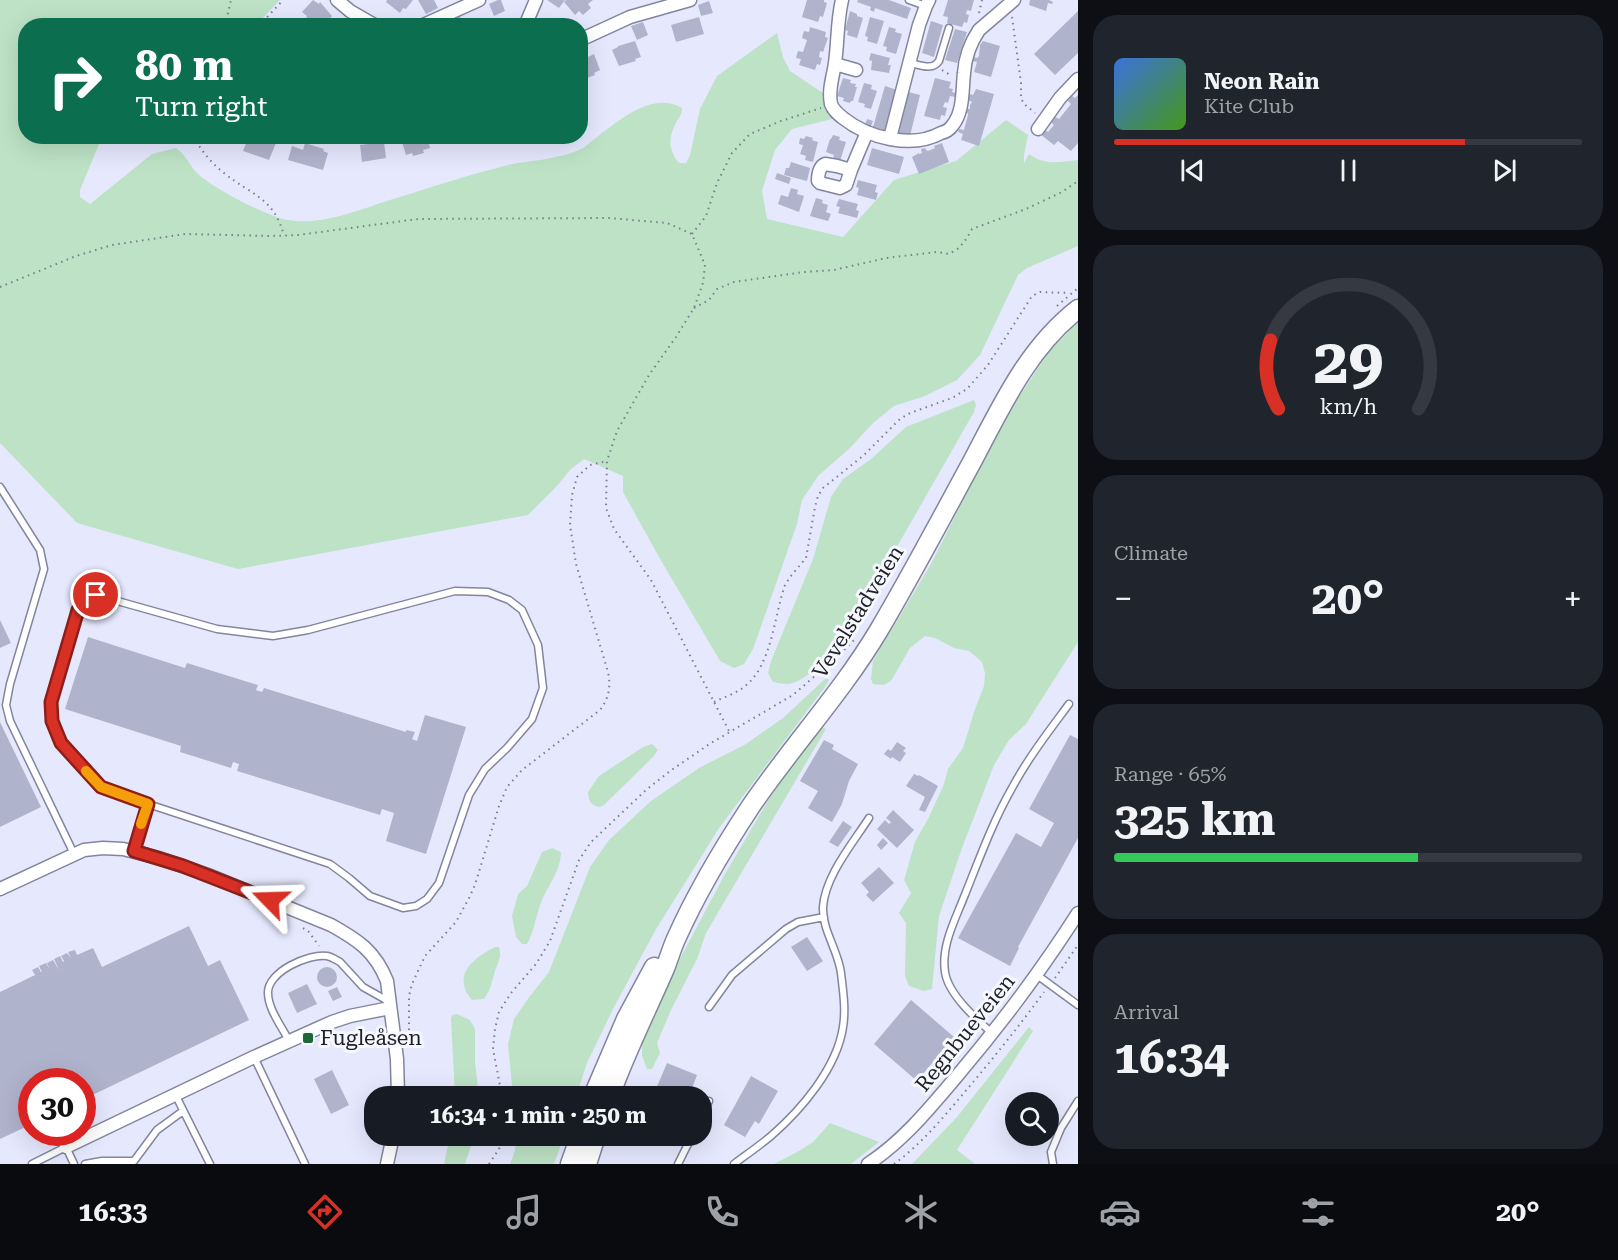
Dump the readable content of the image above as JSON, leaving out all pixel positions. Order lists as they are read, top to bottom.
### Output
{
  "streets": {
    "main road": ["Vevelstadveien"],
    "street": ["Regnbueveien"]
  },
  "places": {
    "transit": ["Fugleåsen"]
  },
  "page": {
    "turn": ["80 m", "Turn right"],
    "song": ["Neon Rain", "Kite Club"],
    "tile": [
      "Climate",
      ["Range · 65%", "325 km"],
      ["Arrival", "16:34"]
    ],
    "heat": ["−", "20°", "+"],
    "limit": "30",
    "trip": "16:34 · 1 min · 250 m",
    "tabs": ["16:33", "20°"],
    "gauge": ["29", "km/h"]
  }
}
